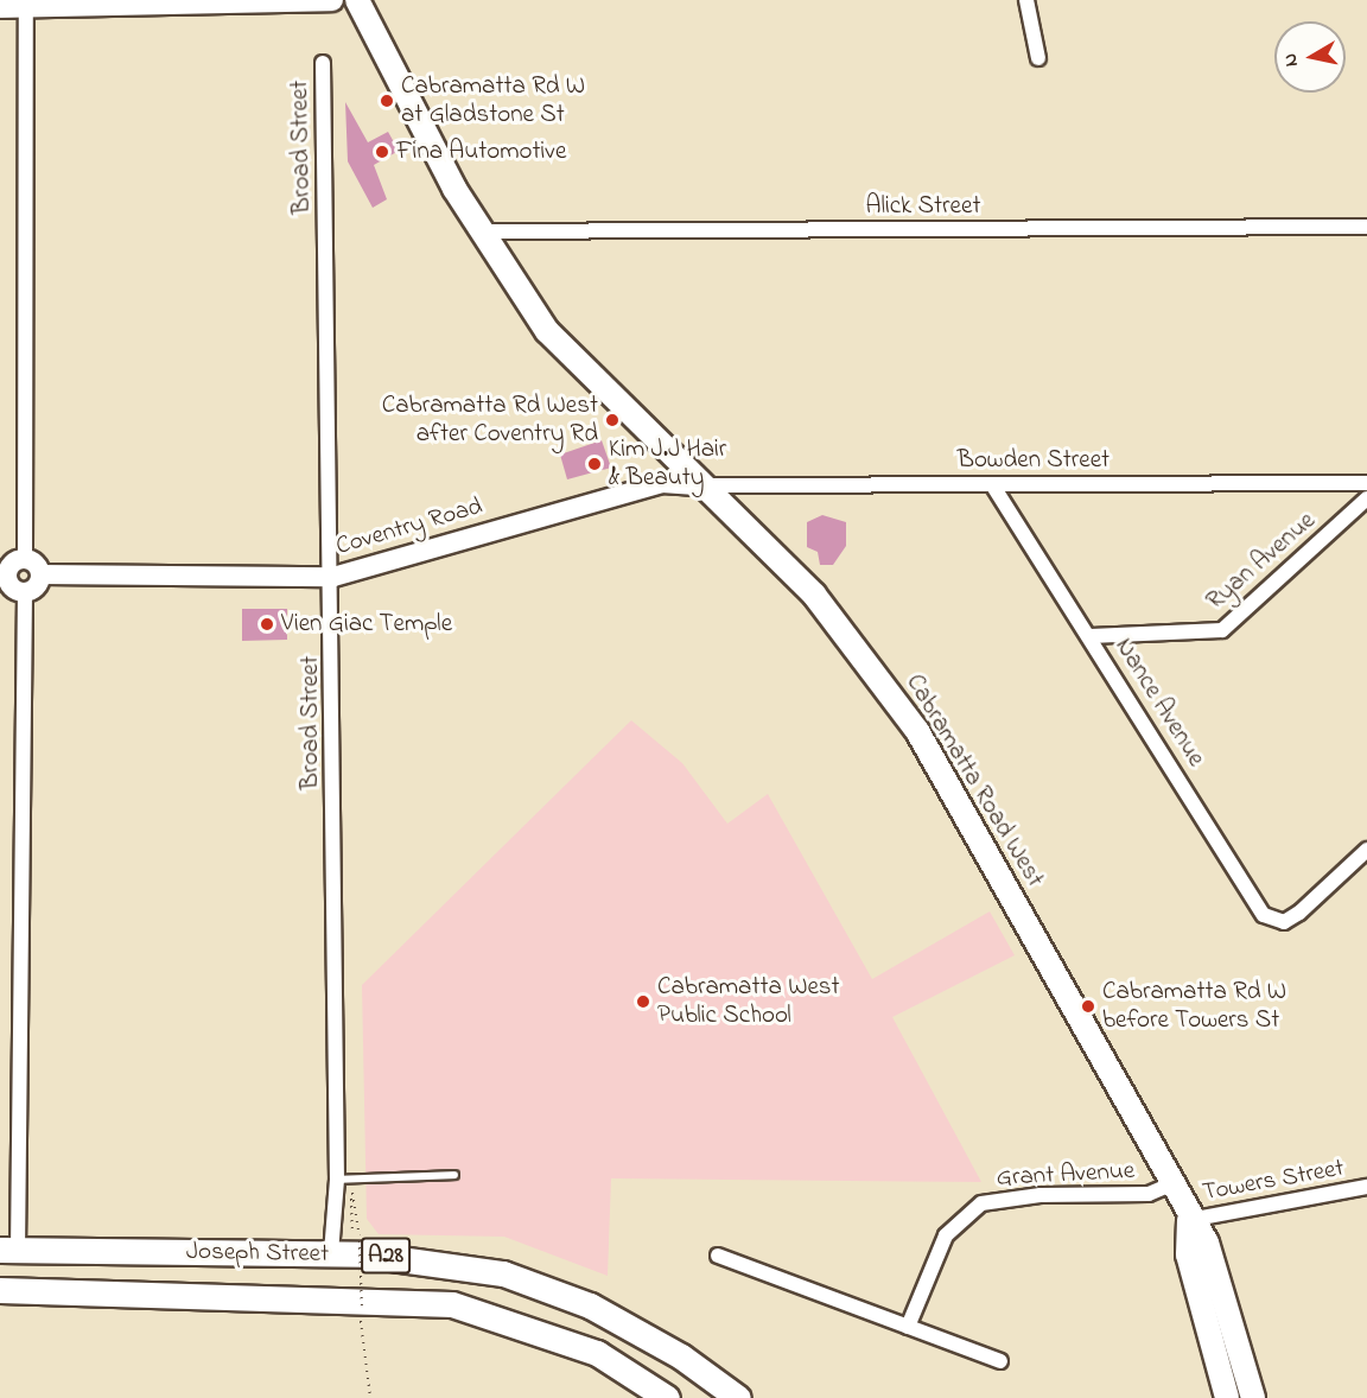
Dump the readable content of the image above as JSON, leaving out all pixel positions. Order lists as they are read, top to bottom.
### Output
{
  "streets": {
    "highway": ["Joseph Street", "A28"],
    "main road": ["Cabramatta Road West"],
    "street": [
      "Broad Street",
      "Alick Street",
      "Bowden Street",
      "Coventry Road",
      "Ryan Avenue",
      "Nance Avenue",
      "Grant Avenue",
      "Towers Street"
    ]
  },
  "crossings": [
    ["Broad Street", "Coventry Road"],
    ["Broad Street", "Joseph Street"],
    ["Alick Street", "Cabramatta Road West"],
    ["Bowden Street", "Coventry Road"],
    ["Bowden Street", "Nance Avenue"],
    ["Bowden Street", "Cabramatta Road West"],
    ["Coventry Road", "Cabramatta Road West"],
    ["Ryan Avenue", "Nance Avenue"],
    ["Cabramatta Road West", "Grant Avenue"],
    ["Cabramatta Road West", "Towers Street"]
  ],
  "places": [
    "Cabramatta Rd W at Gladstone St",
    "Fina Automotive",
    "Cabramatta Rd West after Coventry Rd",
    "Kim J.J Hair & Beauty",
    "Vien Giac Temple",
    "Cabramatta West Public School",
    "Cabramatta Rd W before Towers St"
  ],
  "north": "left"
}
